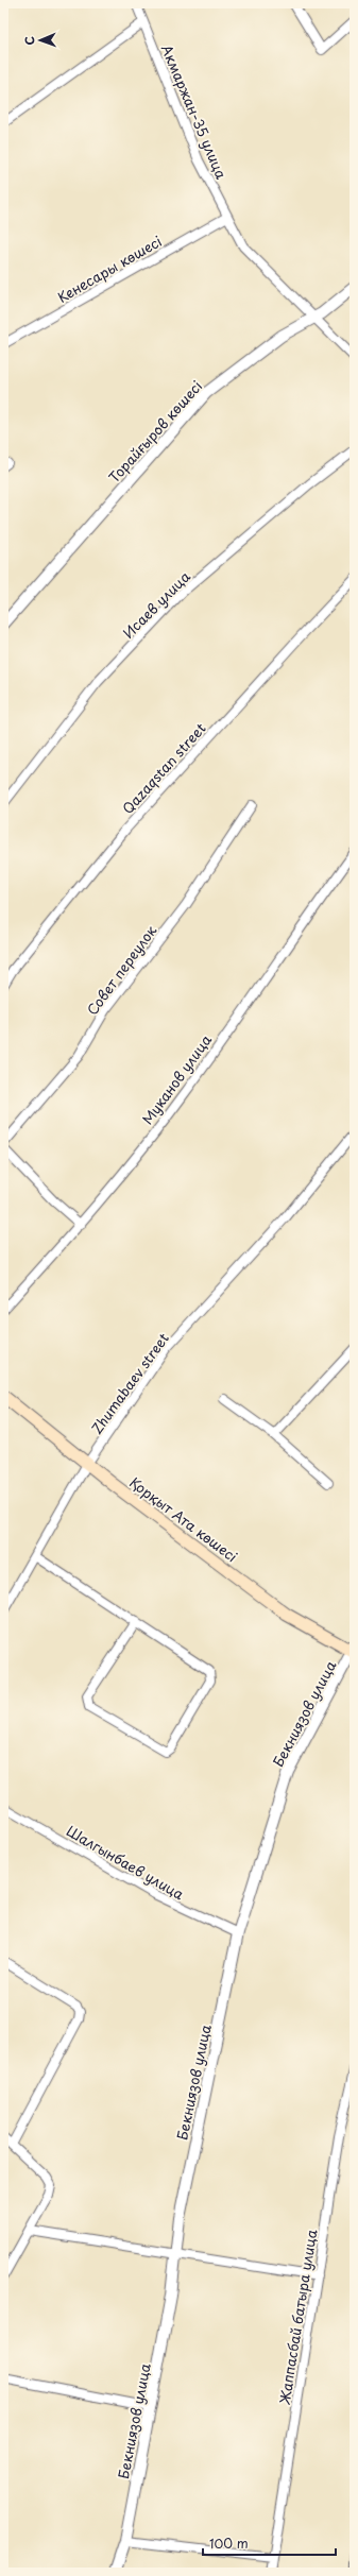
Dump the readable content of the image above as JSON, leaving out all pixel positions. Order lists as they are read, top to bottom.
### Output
{
  "streets": {
    "main road": ["Қорқыт Ата көшесі"],
    "street": [
      "Акмаржан-35 улица",
      "Кенесары көшесі",
      "Торайғыров көшесі",
      "Исаев улица",
      "Qazaqstan street",
      "Совет переулок",
      "Муканов улица",
      "Zhumabaev street",
      "Бекниязов улица",
      "Шалгынбаев улица",
      "Жаппасбай батыра улица"
    ]
  },
  "crossings": [
    ["Акмаржан-35 улица", "Кенесары көшесі"],
    ["Акмаржан-35 улица", "Торайғыров көшесі"],
    ["Zhumabaev street", "Қорқыт Ата көшесі"],
    ["Қорқыт Ата көшесі", "Бекниязов улица"],
    ["Бекниязов улица", "Шалгынбаев улица"]
  ],
  "scale_bar": "100 m",
  "north": "left"
}
